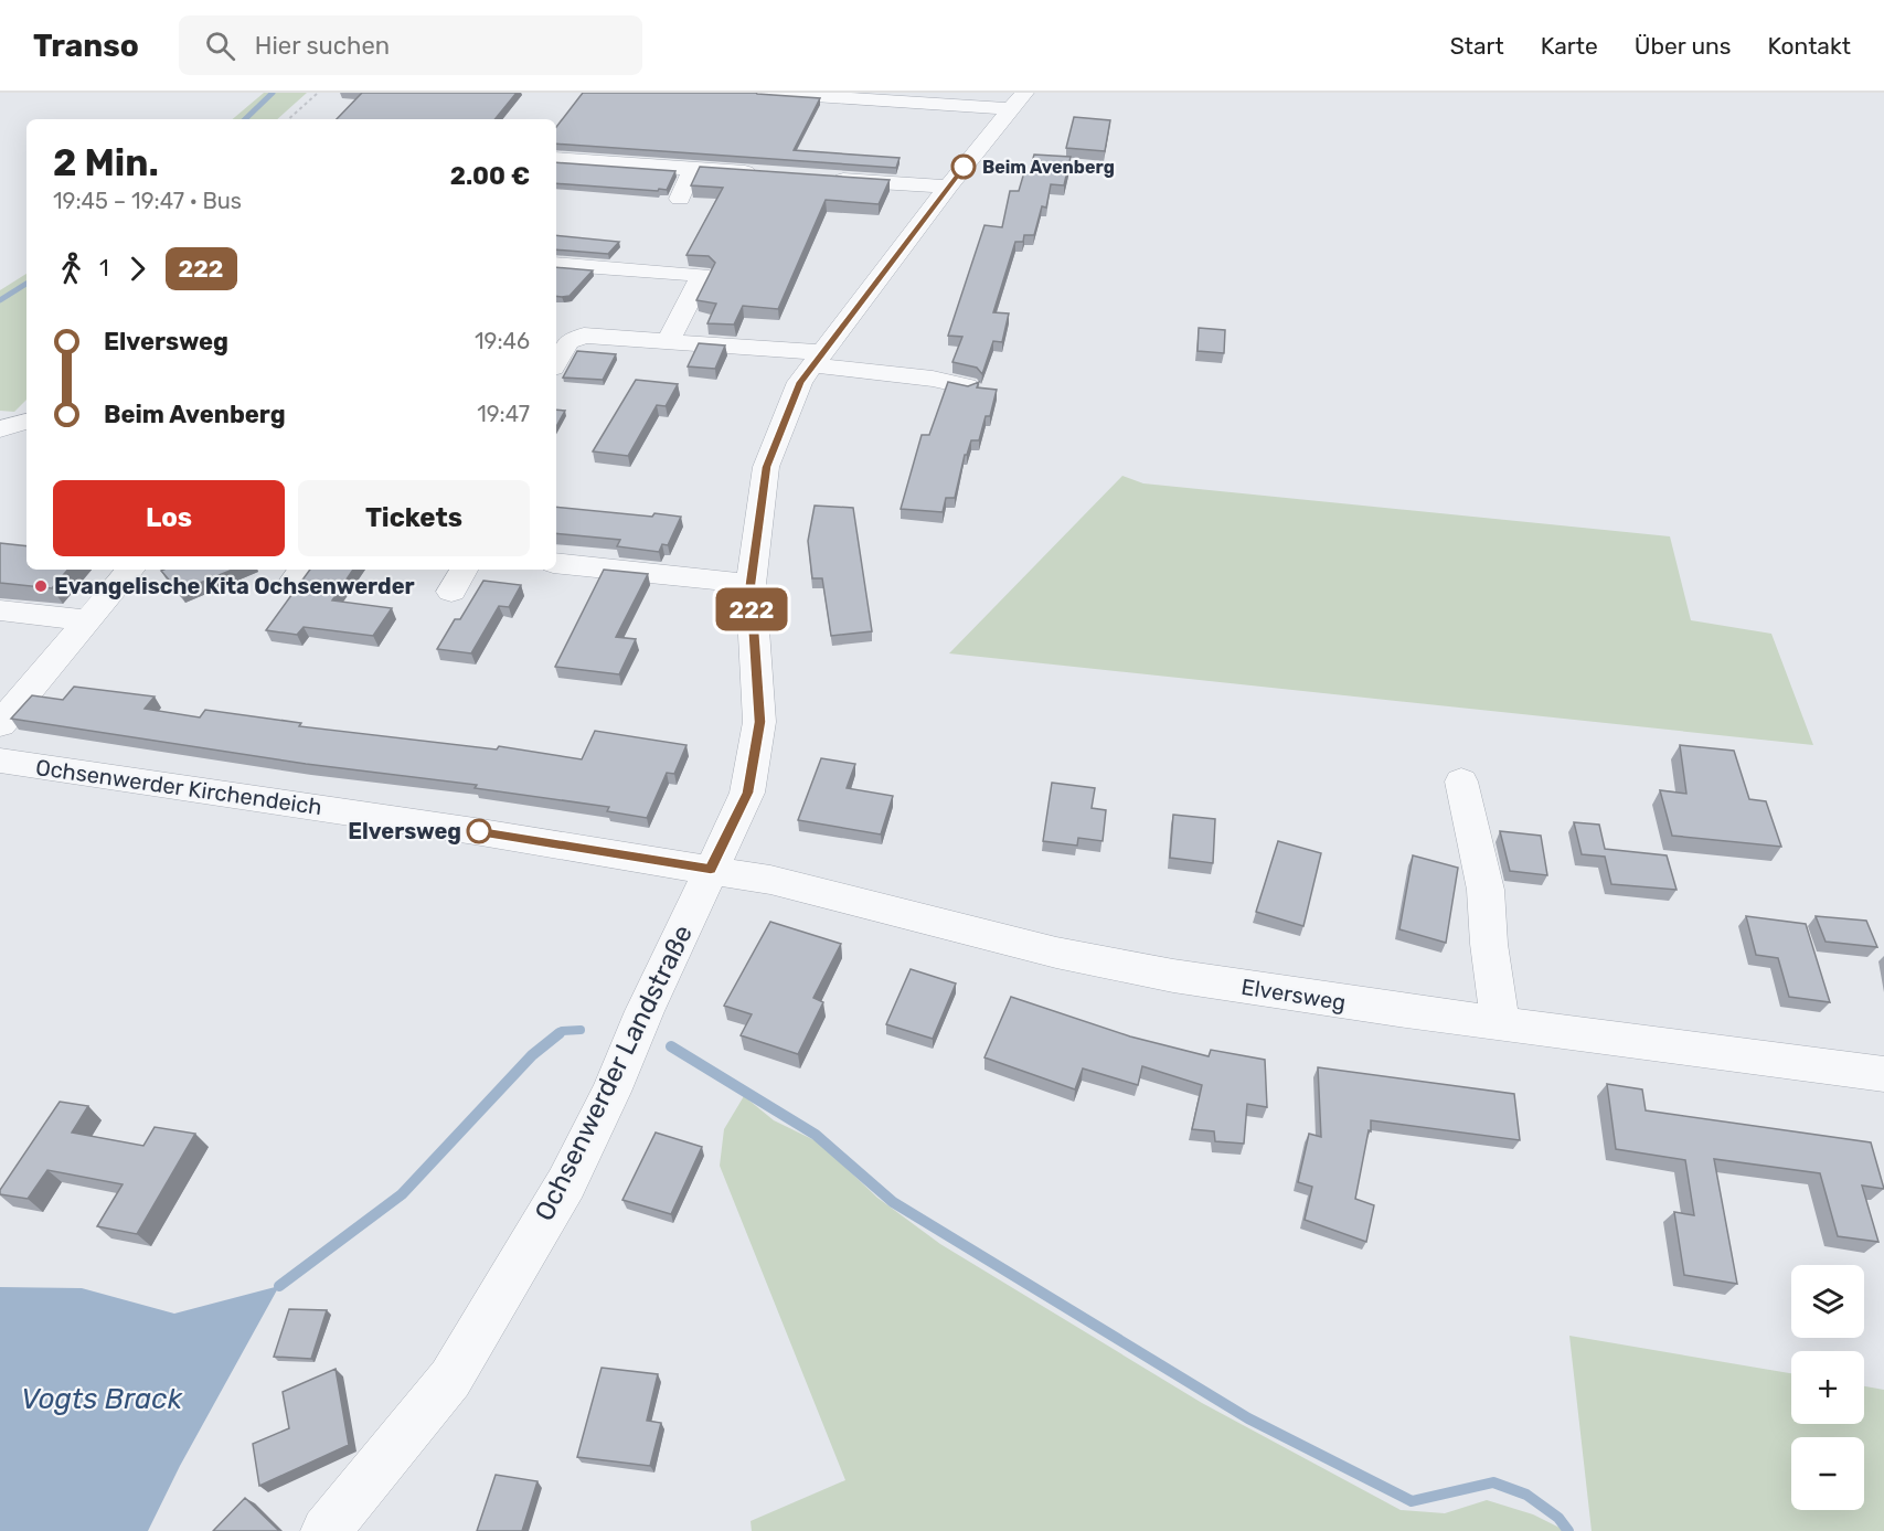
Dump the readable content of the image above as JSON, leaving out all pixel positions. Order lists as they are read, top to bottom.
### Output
{
  "streets": {
    "street": ["Ochsenwerder Kirchendeich", "Elversweg", "Ochsenwerder Landstraße"]
  },
  "crossings": [
    ["Ochsenwerder Kirchendeich", "Elversweg"],
    ["Ochsenwerder Kirchendeich", "Ochsenwerder Landstraße"],
    ["Elversweg", "Ochsenwerder Landstraße"]
  ],
  "water": ["Vogts Brack"],
  "places": ["Beim Avenberg", "Evangelische Kita Ochsenwerder", "Elversweg"],
  "lines": ["bus line 222"],
  "page": {
    "header": "Transo",
    "search": "Hier suchen",
    "nav": [
      "Start",
      "Karte",
      "Über uns",
      "Kontakt"
    ],
    "on_map": "222",
    "heading": ["2 Min.", "19:45 – 19:47 · Bus", "2.00 €"],
    "legs": ["1", "222"],
    "list": [
      {
        "name": "Elversweg",
        "value": "19:46"
      },
      {
        "name": "Beim Avenberg",
        "value": "19:47"
      }
    ],
    "buttons": ["Los", "Tickets"],
    "map_buttons": ["+", "−"]
  }
}
